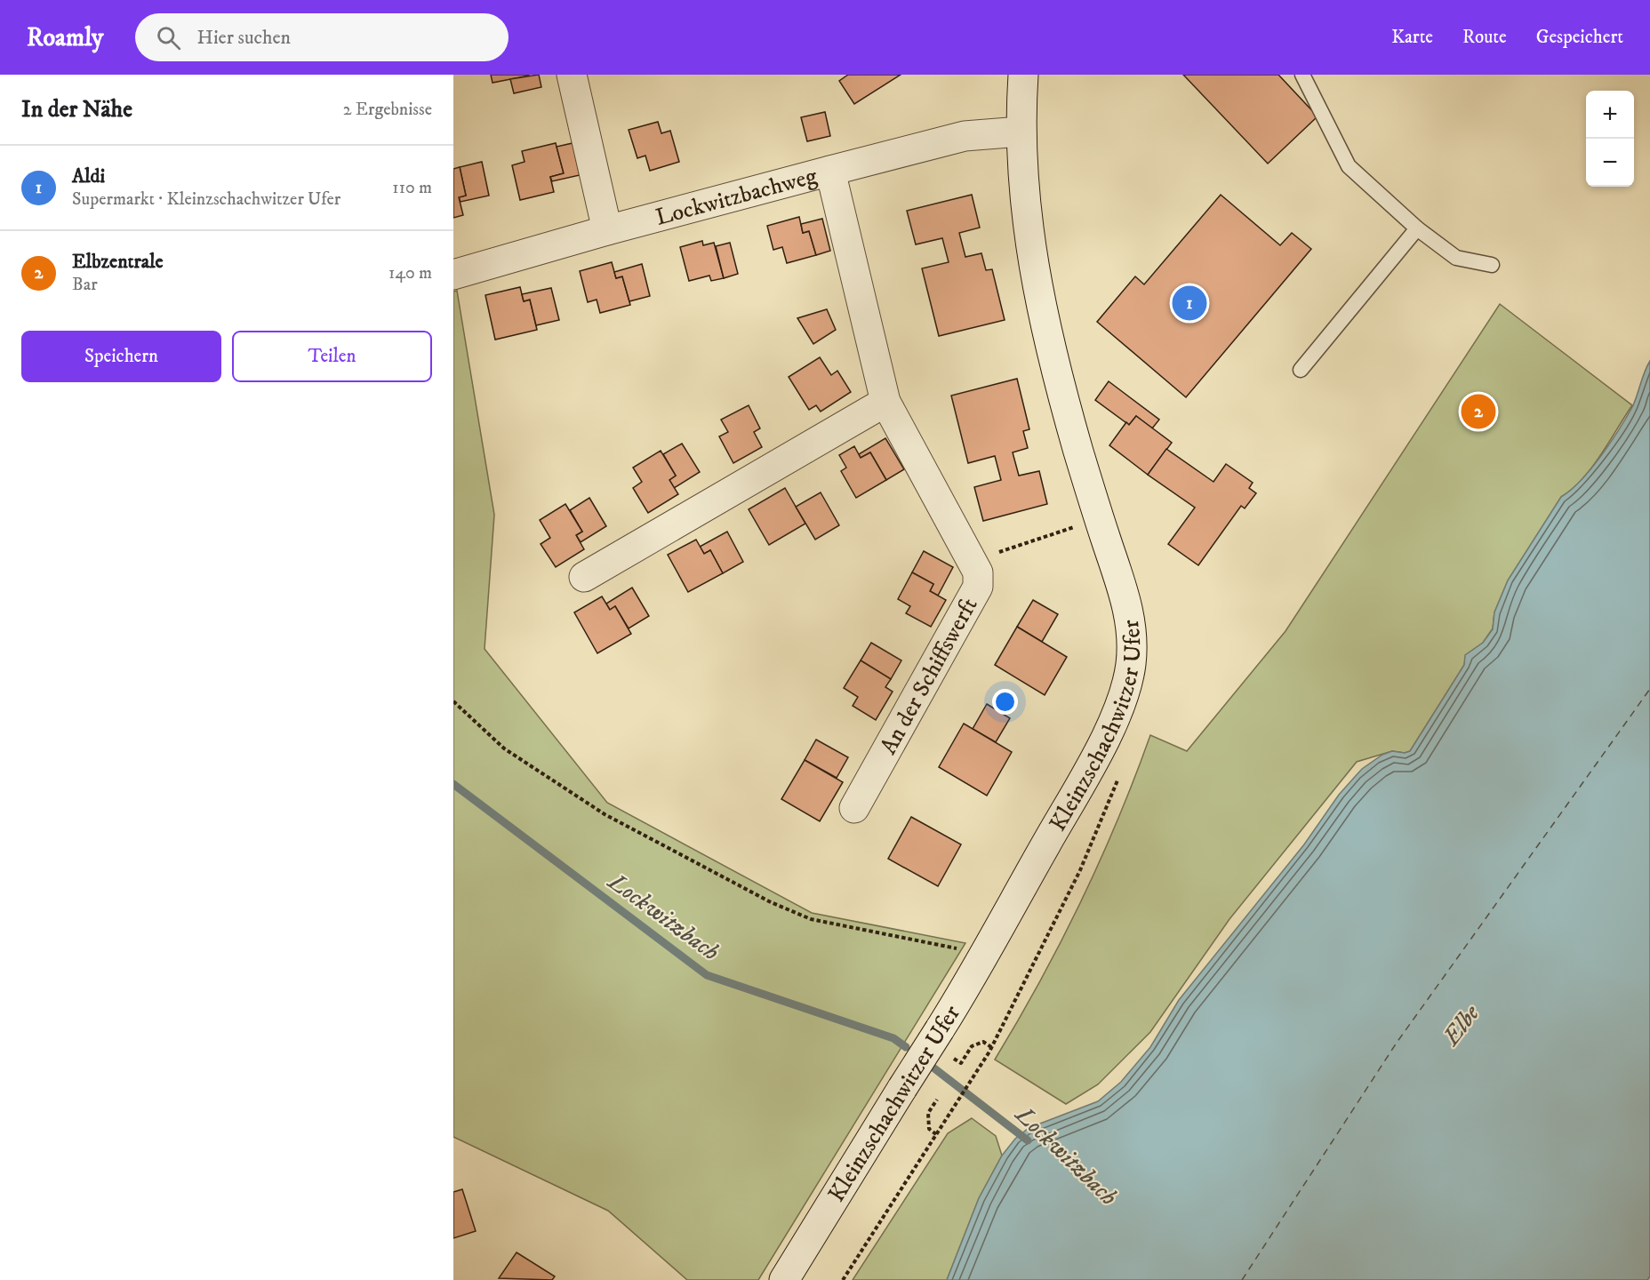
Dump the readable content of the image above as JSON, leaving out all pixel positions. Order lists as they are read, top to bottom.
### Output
{
  "streets": {
    "street": ["Lockwitzbachweg", "An der Schiffswerft", "Kleinzschachwitzer Ufer"]
  },
  "crossings": [
    ["Lockwitzbachweg", "An der Schiffswerft"],
    ["Lockwitzbachweg", "Kleinzschachwitzer Ufer"]
  ],
  "water": ["Lockwitzbach", "Elbe"],
  "page": {
    "header": "Roamly",
    "search": "Hier suchen",
    "nav": ["Karte", "Route", "Gespeichert"],
    "heading": ["In der Nähe", "2 Ergebnisse"],
    "map_buttons": ["+", "−"],
    "list": [
      {
        "mark": "1",
        "name": "Aldi",
        "note": "Supermarkt · Kleinzschachwitzer Ufer",
        "value": "110 m"
      },
      {
        "mark": "2",
        "name": "Elbzentrale",
        "note": "Bar",
        "value": "140 m"
      }
    ],
    "pins": ["1", "2"],
    "buttons": ["Speichern", "Teilen"]
  }
}
